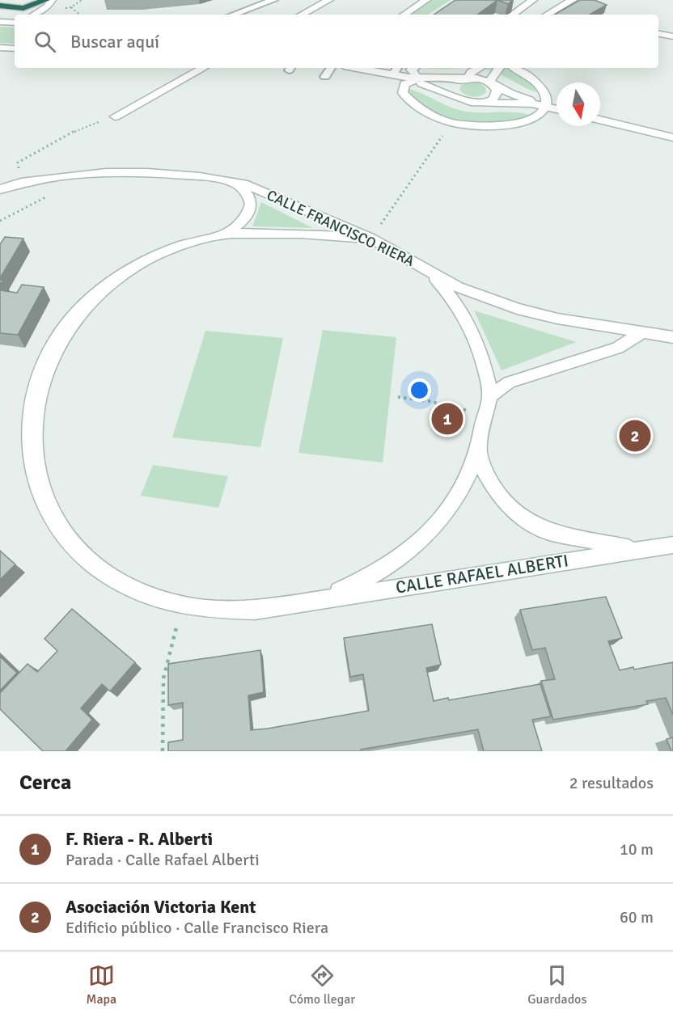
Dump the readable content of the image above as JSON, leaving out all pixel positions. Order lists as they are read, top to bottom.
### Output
{
  "streets": {
    "street": ["CALLE FRANCISCO RIERA", "CALLE RAFAEL ALBERTI"]
  },
  "crossings": [
    ["CALLE FRANCISCO RIERA", "CALLE RAFAEL ALBERTI"]
  ],
  "north": "bottom",
  "page": {
    "search": "Buscar aquí",
    "pins": ["1", "2"],
    "heading": ["Cerca", "2 resultados"],
    "list": [
      {
        "mark": "1",
        "name": "F. Riera - R. Alberti",
        "note": "Parada · Calle Rafael Alberti",
        "value": "10 m"
      },
      {
        "mark": "2",
        "name": "Asociación Victoria Kent",
        "note": "Edificio público · Calle Francisco Riera",
        "value": "60 m"
      }
    ],
    "nav": ["Mapa", "Cómo llegar", "Guardados"]
  }
}
